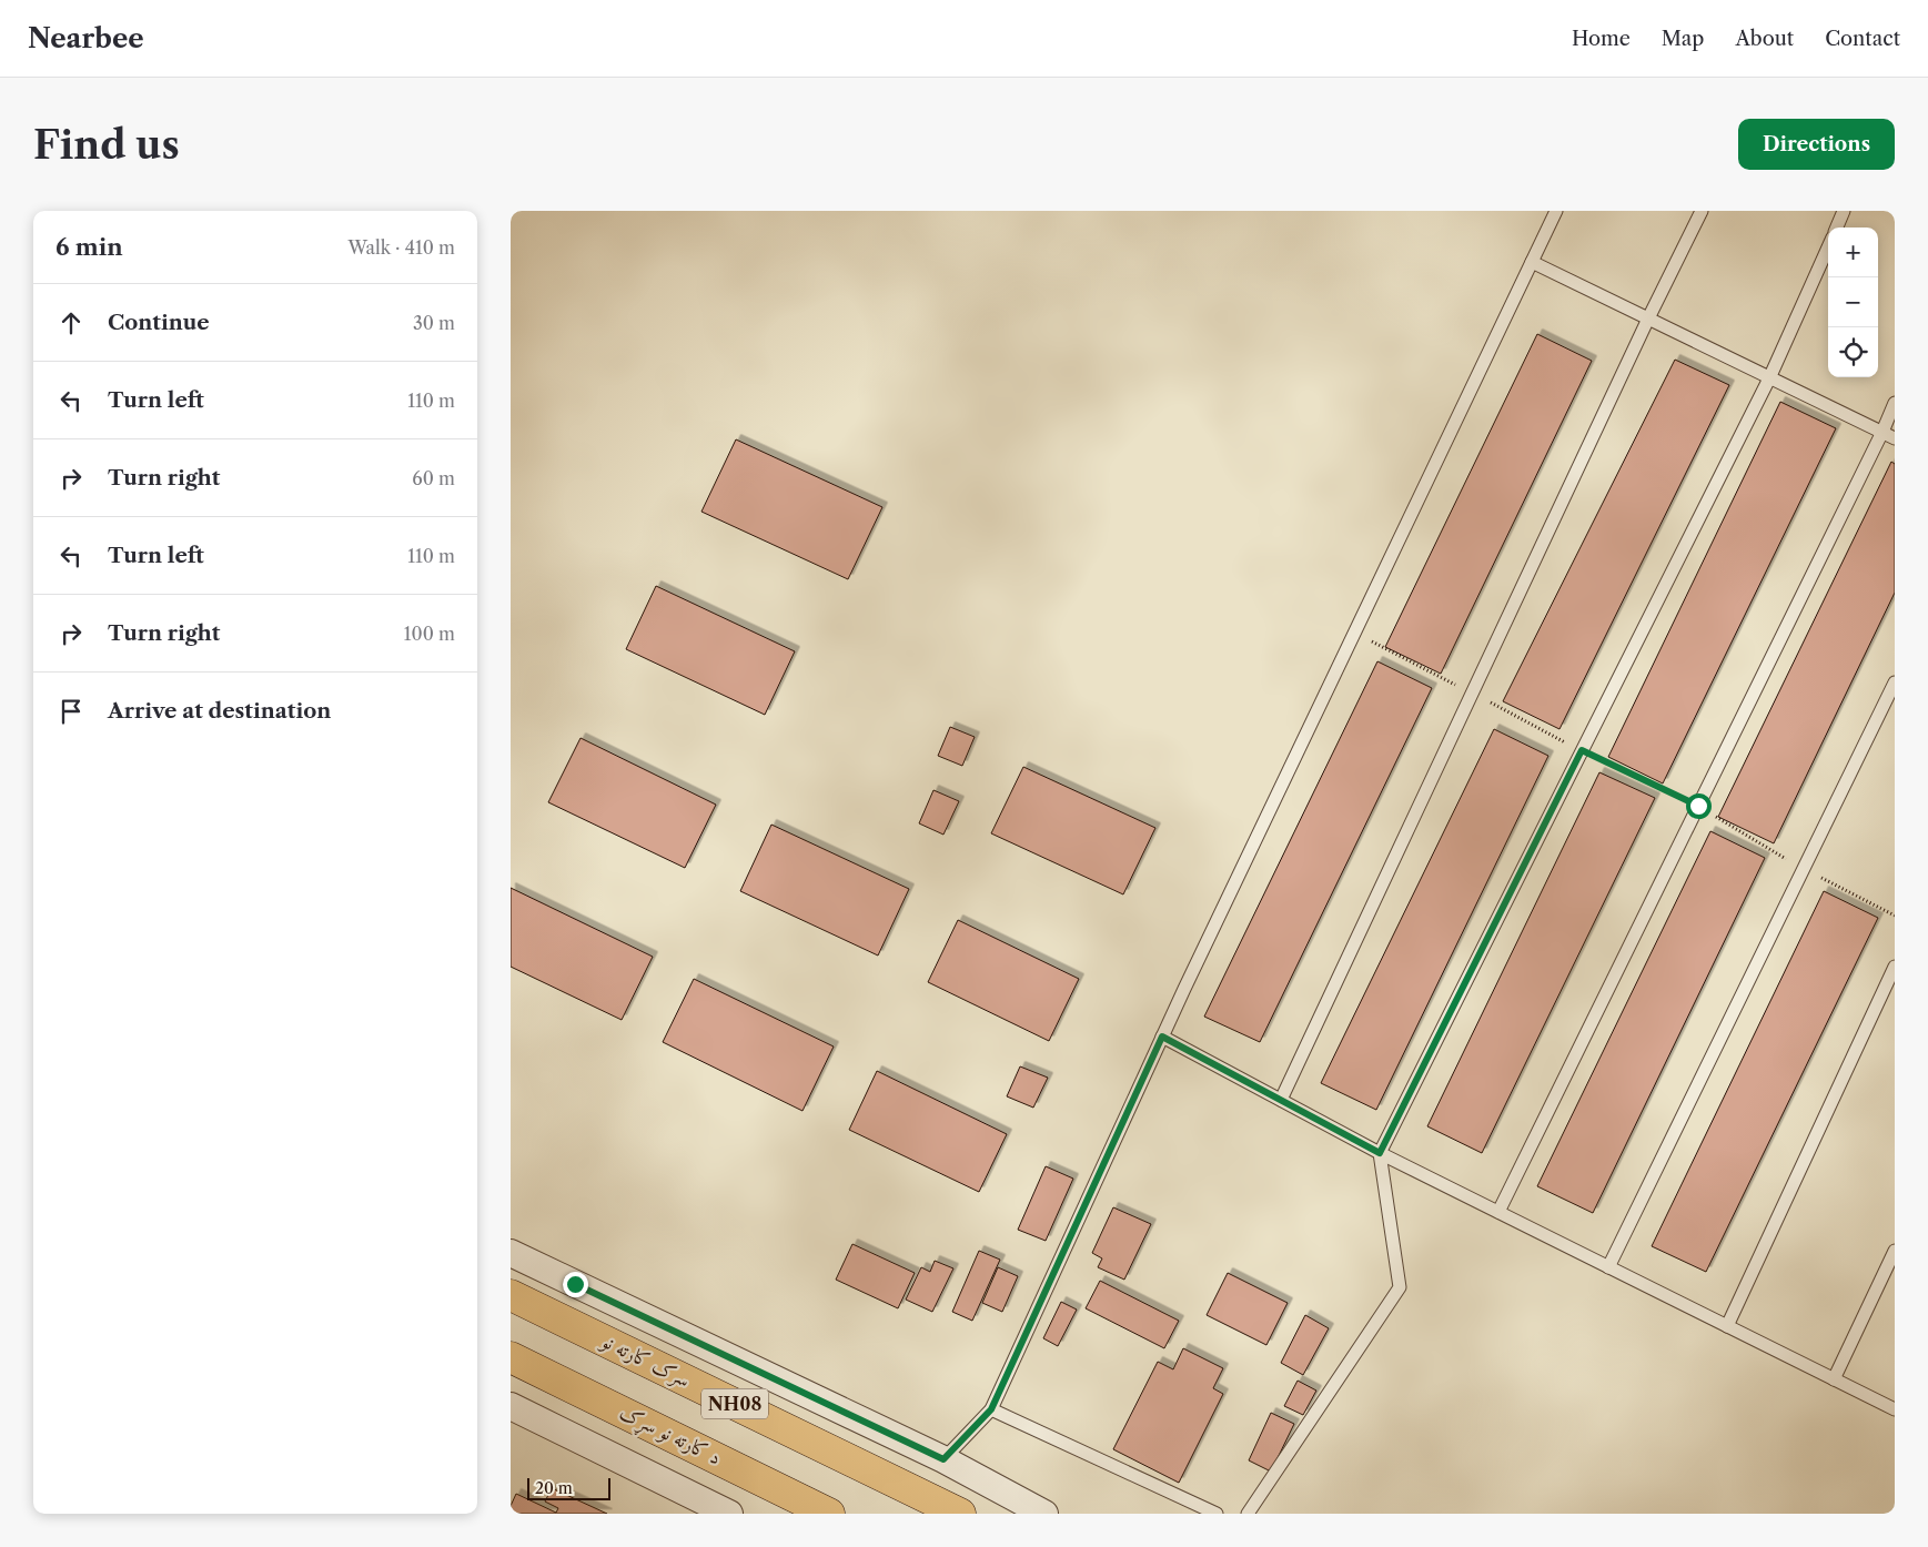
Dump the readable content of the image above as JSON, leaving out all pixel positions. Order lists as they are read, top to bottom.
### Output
{
  "streets": {
    "highway": ["سرک کارته نو", "NH08", "د کارته نو سړک"]
  },
  "scale_bar": "20 m",
  "page": {
    "header": "Nearbee",
    "nav": [
      "Home",
      "Map",
      "About",
      "Contact"
    ],
    "buttons": "Directions",
    "title": "Find us",
    "heading": ["6 min", "Walk · 410 m"],
    "map_buttons": ["+", "−"],
    "list": [
      ["Continue", "30 m"],
      ["Turn left", "110 m"],
      ["Turn right", "60 m"],
      ["Turn left", "110 m"],
      ["Turn right", "100 m"],
      "Arrive at destination"
    ],
    "scale": "20 m"
  }
}
